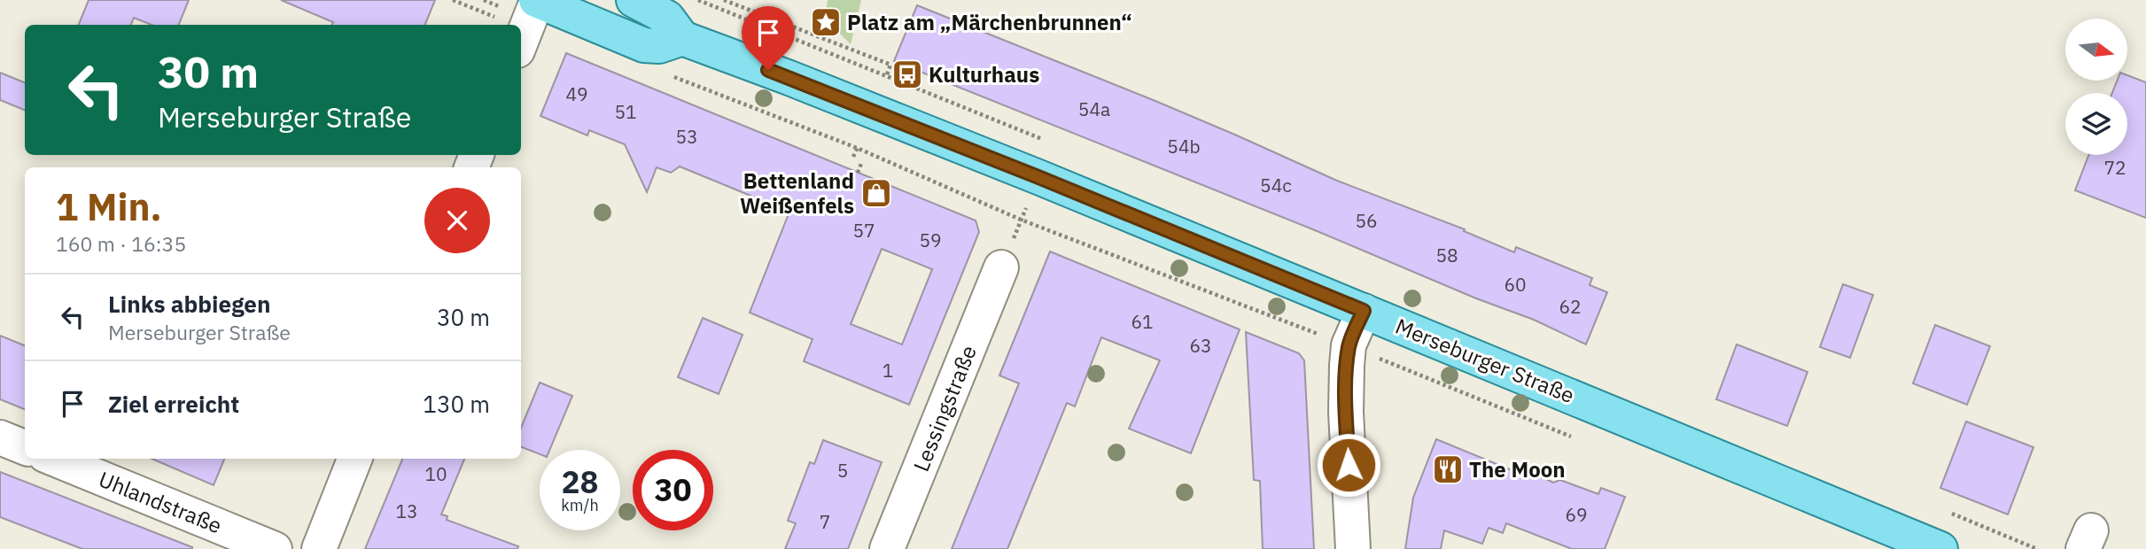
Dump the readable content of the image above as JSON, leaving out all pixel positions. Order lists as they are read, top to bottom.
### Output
{
  "streets": {
    "main road": ["Merseburger Straße"],
    "street": ["Lessingstraße", "Uhlandstraße"]
  },
  "places": {
    "place": ["Platz am „Märchenbrunnen“"],
    "bus stop": ["Kulturhaus"],
    "shop": ["Bettenland Weißenfels"],
    "restaurant": ["The Moon"]
  },
  "house_numbers": [
    "49",
    "54a",
    "51",
    "53",
    "54b",
    "72",
    "54c",
    "56",
    "57",
    "59",
    "58",
    "60",
    "62",
    "61",
    "63",
    "1",
    "5",
    "10",
    "13",
    "69",
    "7"
  ],
  "north": "right",
  "page": {
    "turn": ["30 m", "Merseburger Straße"],
    "heading": ["1 Min.", "160 m · 16:35"],
    "list": [
      {
        "name": "Links abbiegen",
        "note": "Merseburger Straße",
        "value": "30 m"
      },
      {
        "name": "Ziel erreicht",
        "value": "130 m"
      }
    ],
    "speed": "28 km/h",
    "limit": "30"
  }
}
